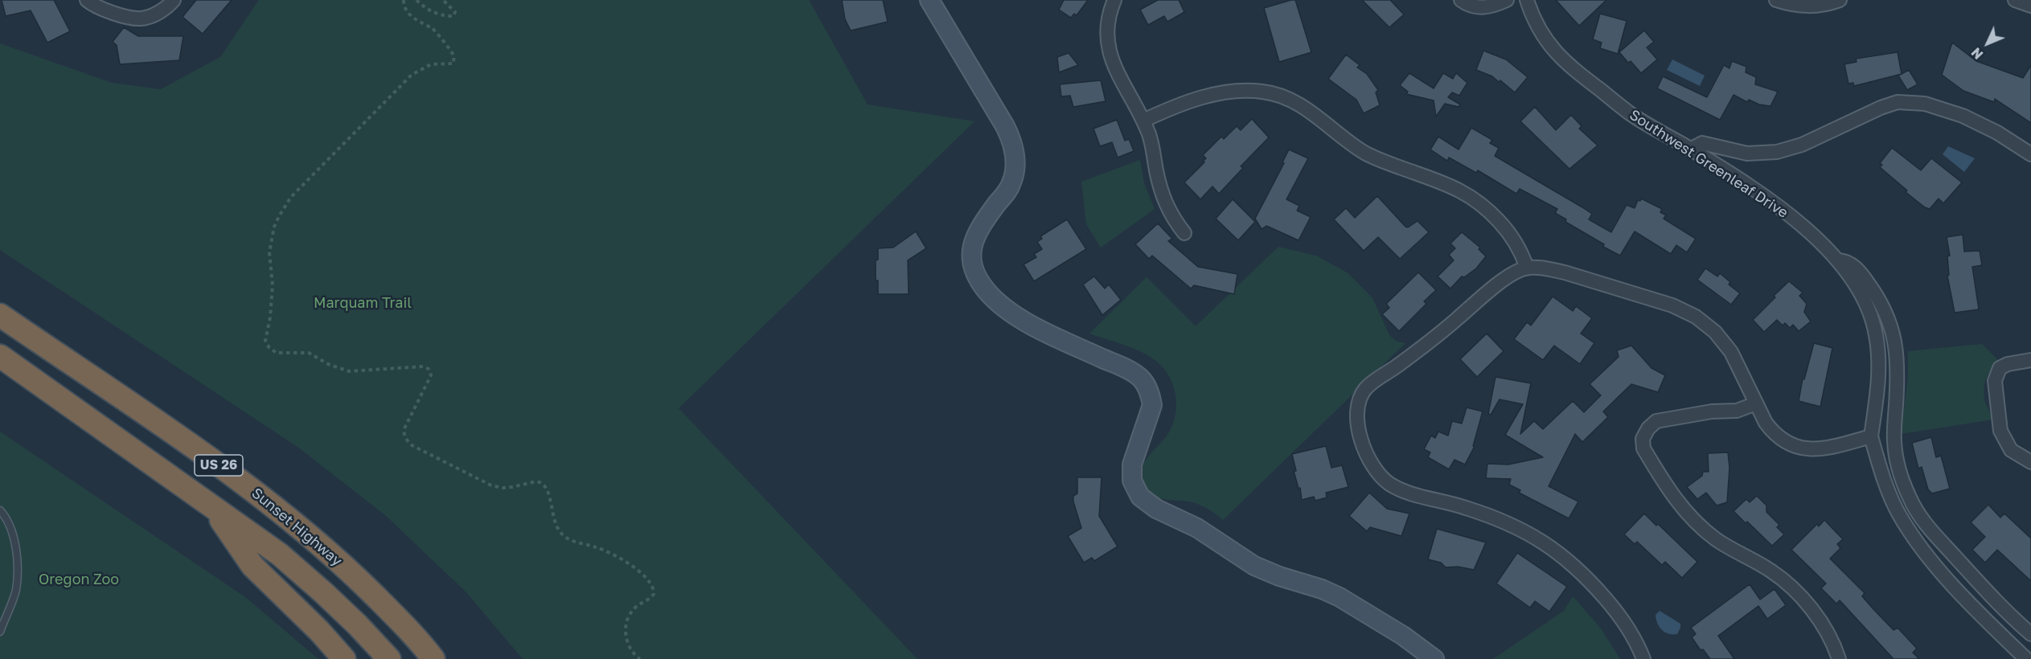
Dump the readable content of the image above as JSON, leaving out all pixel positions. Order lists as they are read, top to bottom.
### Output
{
  "streets": {
    "highway": ["US 26", "Sunset Highway"],
    "street": ["Southwest Greenleaf Drive"]
  },
  "parks": ["Marquam Trail", "Oregon Zoo"],
  "north": "bottom left"
}
